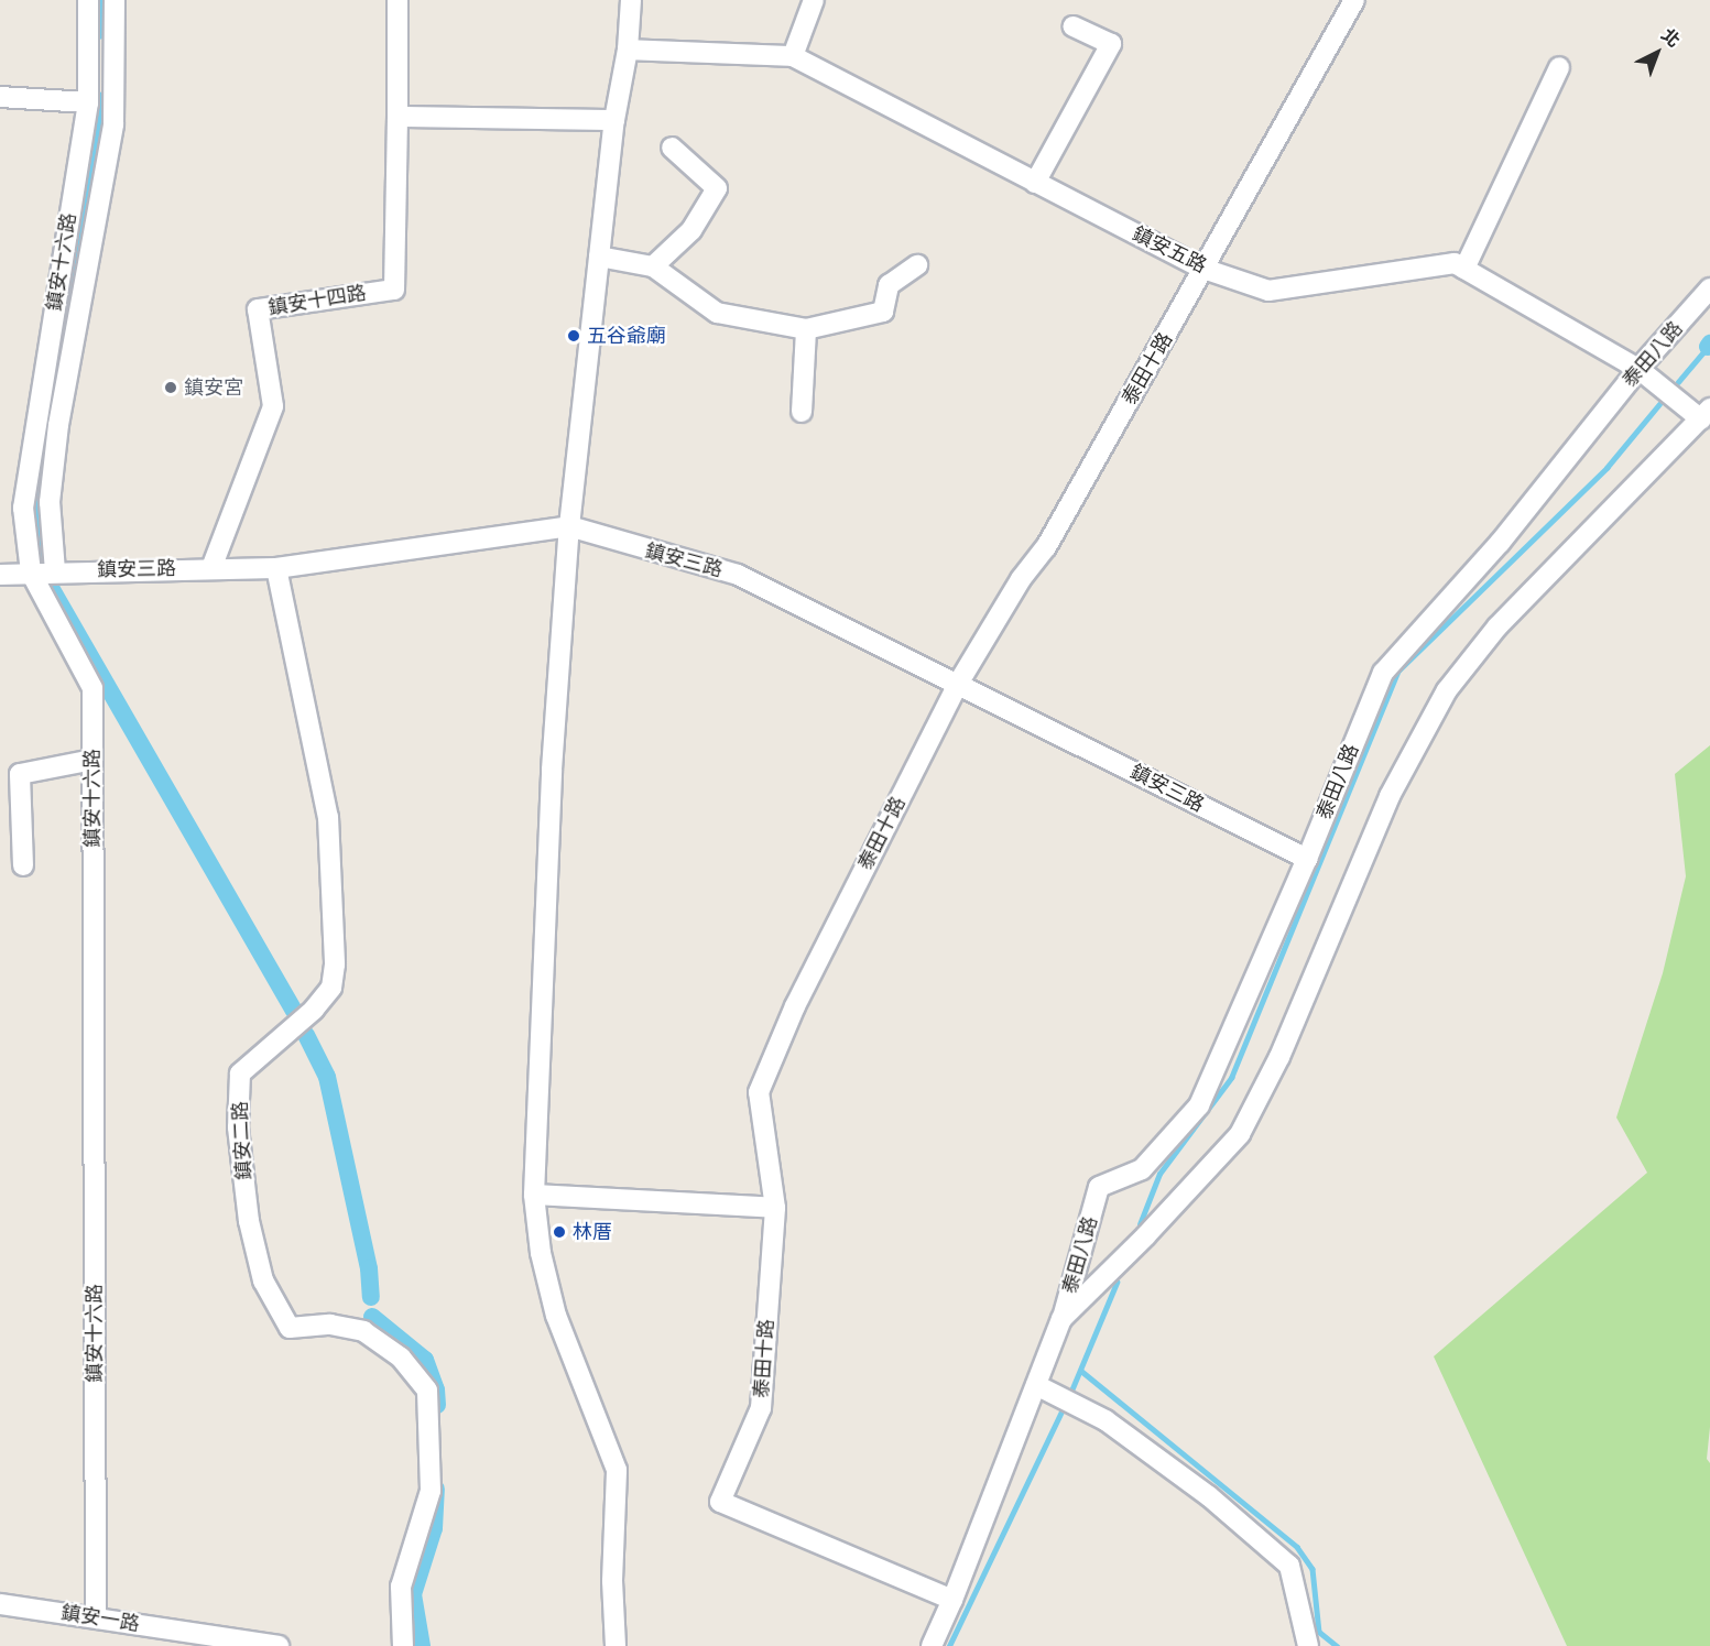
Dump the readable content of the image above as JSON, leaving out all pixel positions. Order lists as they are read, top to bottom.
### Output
{
  "streets": {
    "street": [
      "鎮安五路",
      "鎮安十六路",
      "鎮安十四路",
      "泰田八路",
      "泰田十路",
      "鎮安三路",
      "鎮安二路",
      "鎮安一路"
    ]
  },
  "crossings": [
    ["鎮安五路", "泰田八路"],
    ["鎮安五路", "泰田十路"],
    ["鎮安十六路", "鎮安三路"],
    ["鎮安十六路", "鎮安一路"],
    ["鎮安十四路", "鎮安三路"],
    ["泰田八路", "鎮安三路"],
    ["泰田十路", "鎮安三路"],
    ["鎮安三路", "鎮安二路"]
  ],
  "places": ["五谷爺廟", "鎮安宮", "林厝"],
  "north": "top right"
}
